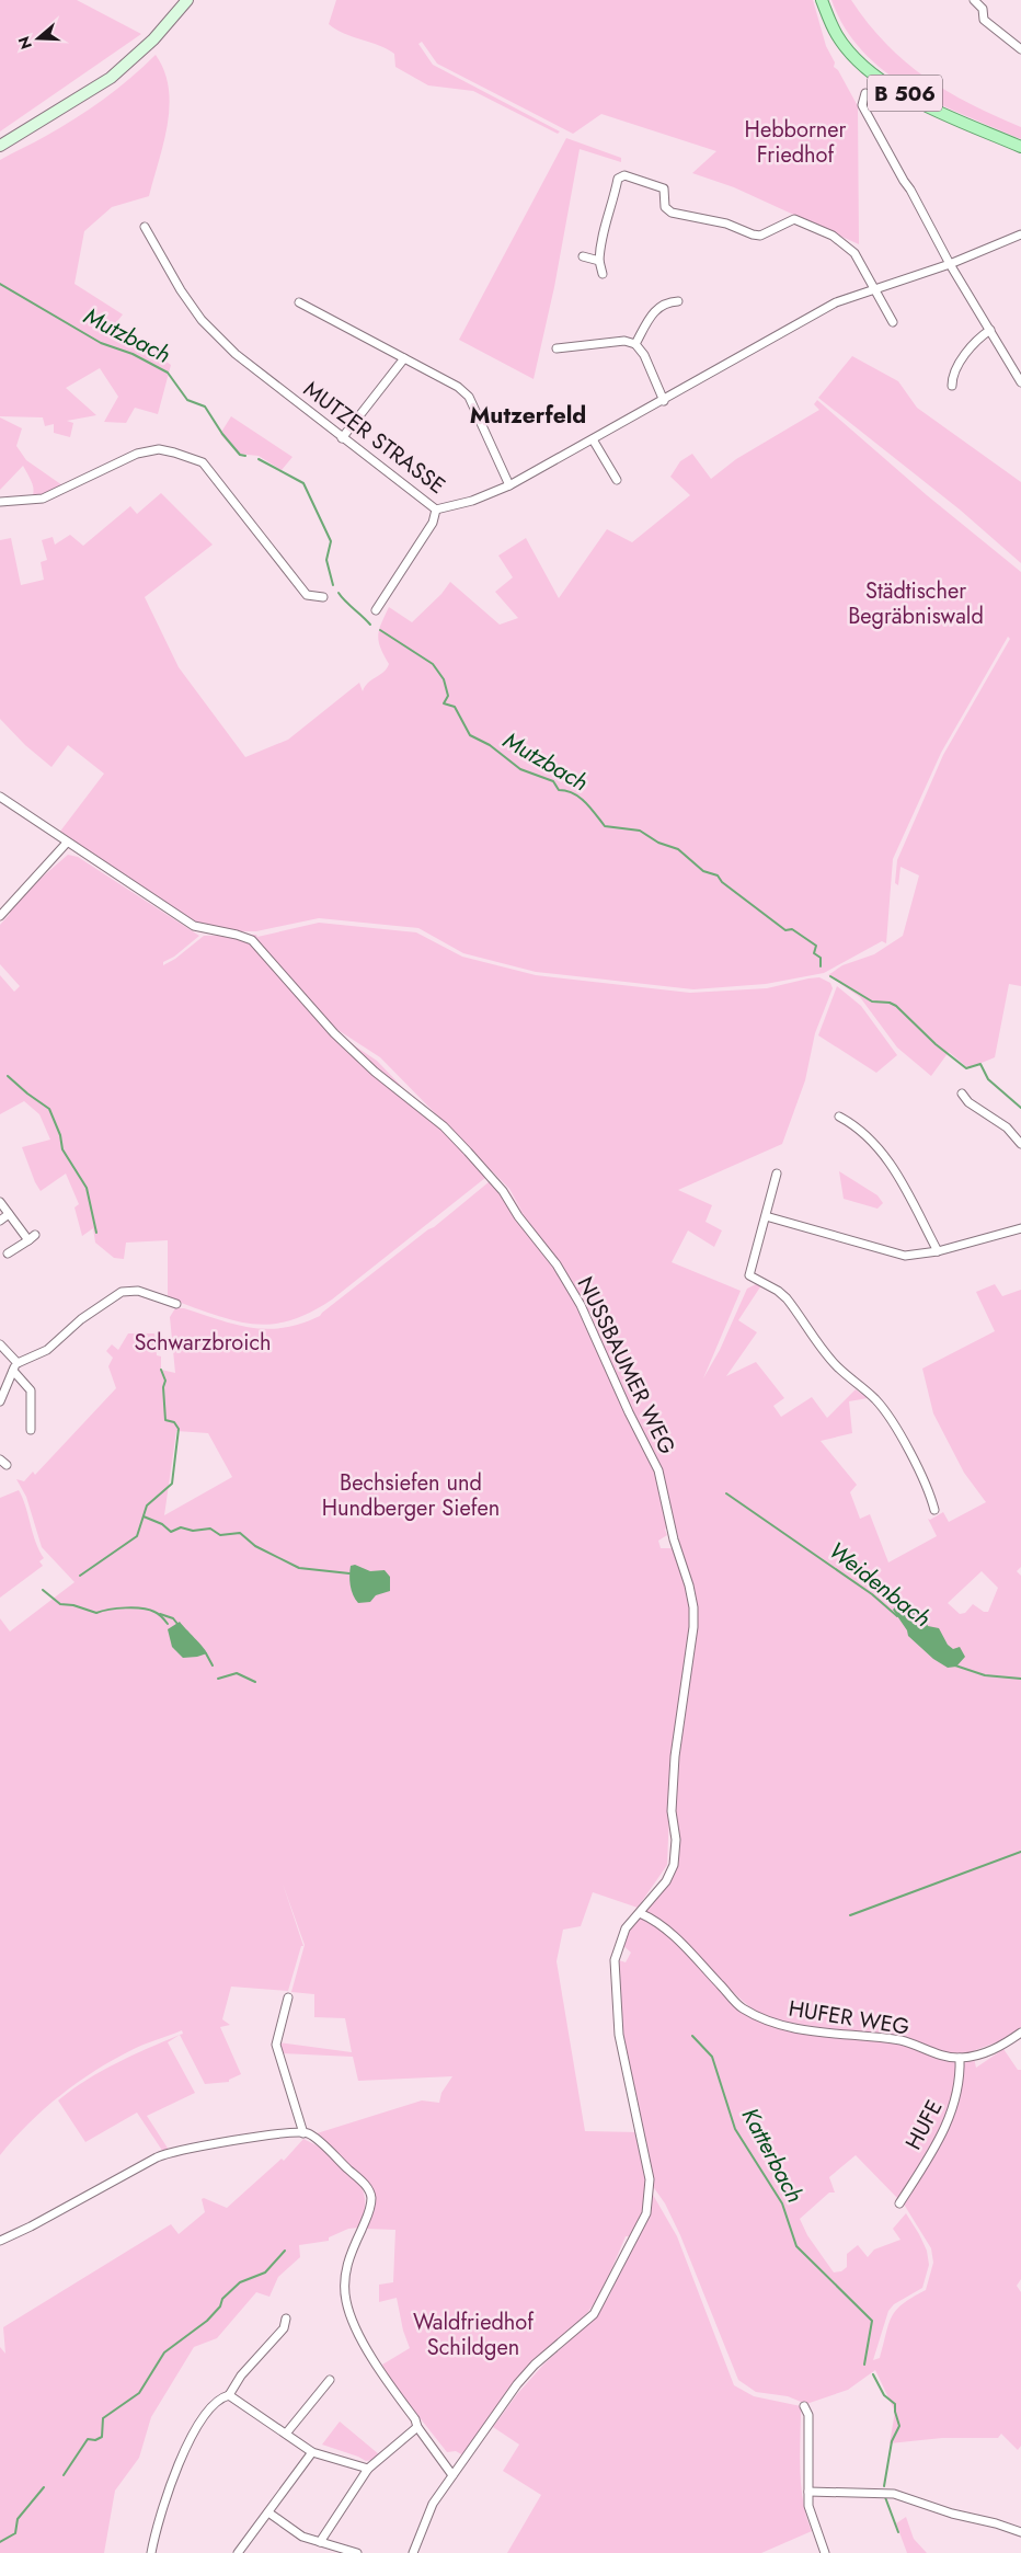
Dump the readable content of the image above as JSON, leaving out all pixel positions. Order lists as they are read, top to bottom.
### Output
{
  "streets": {
    "main road": ["B 506"],
    "street": [
      "MUTZER STRASSE",
      "NUSSBAUMER WEG",
      "HUFER WEG",
      "HUFE"
    ]
  },
  "crossings": [
    ["NUSSBAUMER WEG", "HUFER WEG"],
    ["HUFER WEG", "HUFE"]
  ],
  "districts": ["Mutzerfeld"],
  "water": ["Mutzbach", "Weidenbach", "Katterbach"],
  "parks": [
    "Hebborner Friedhof",
    "Städtischer Begräbniswald",
    "Schwarzbroich",
    "Bechsiefen und Hundberger Siefen",
    "Waldfriedhof Schildgen"
  ],
  "north": "left"
}
